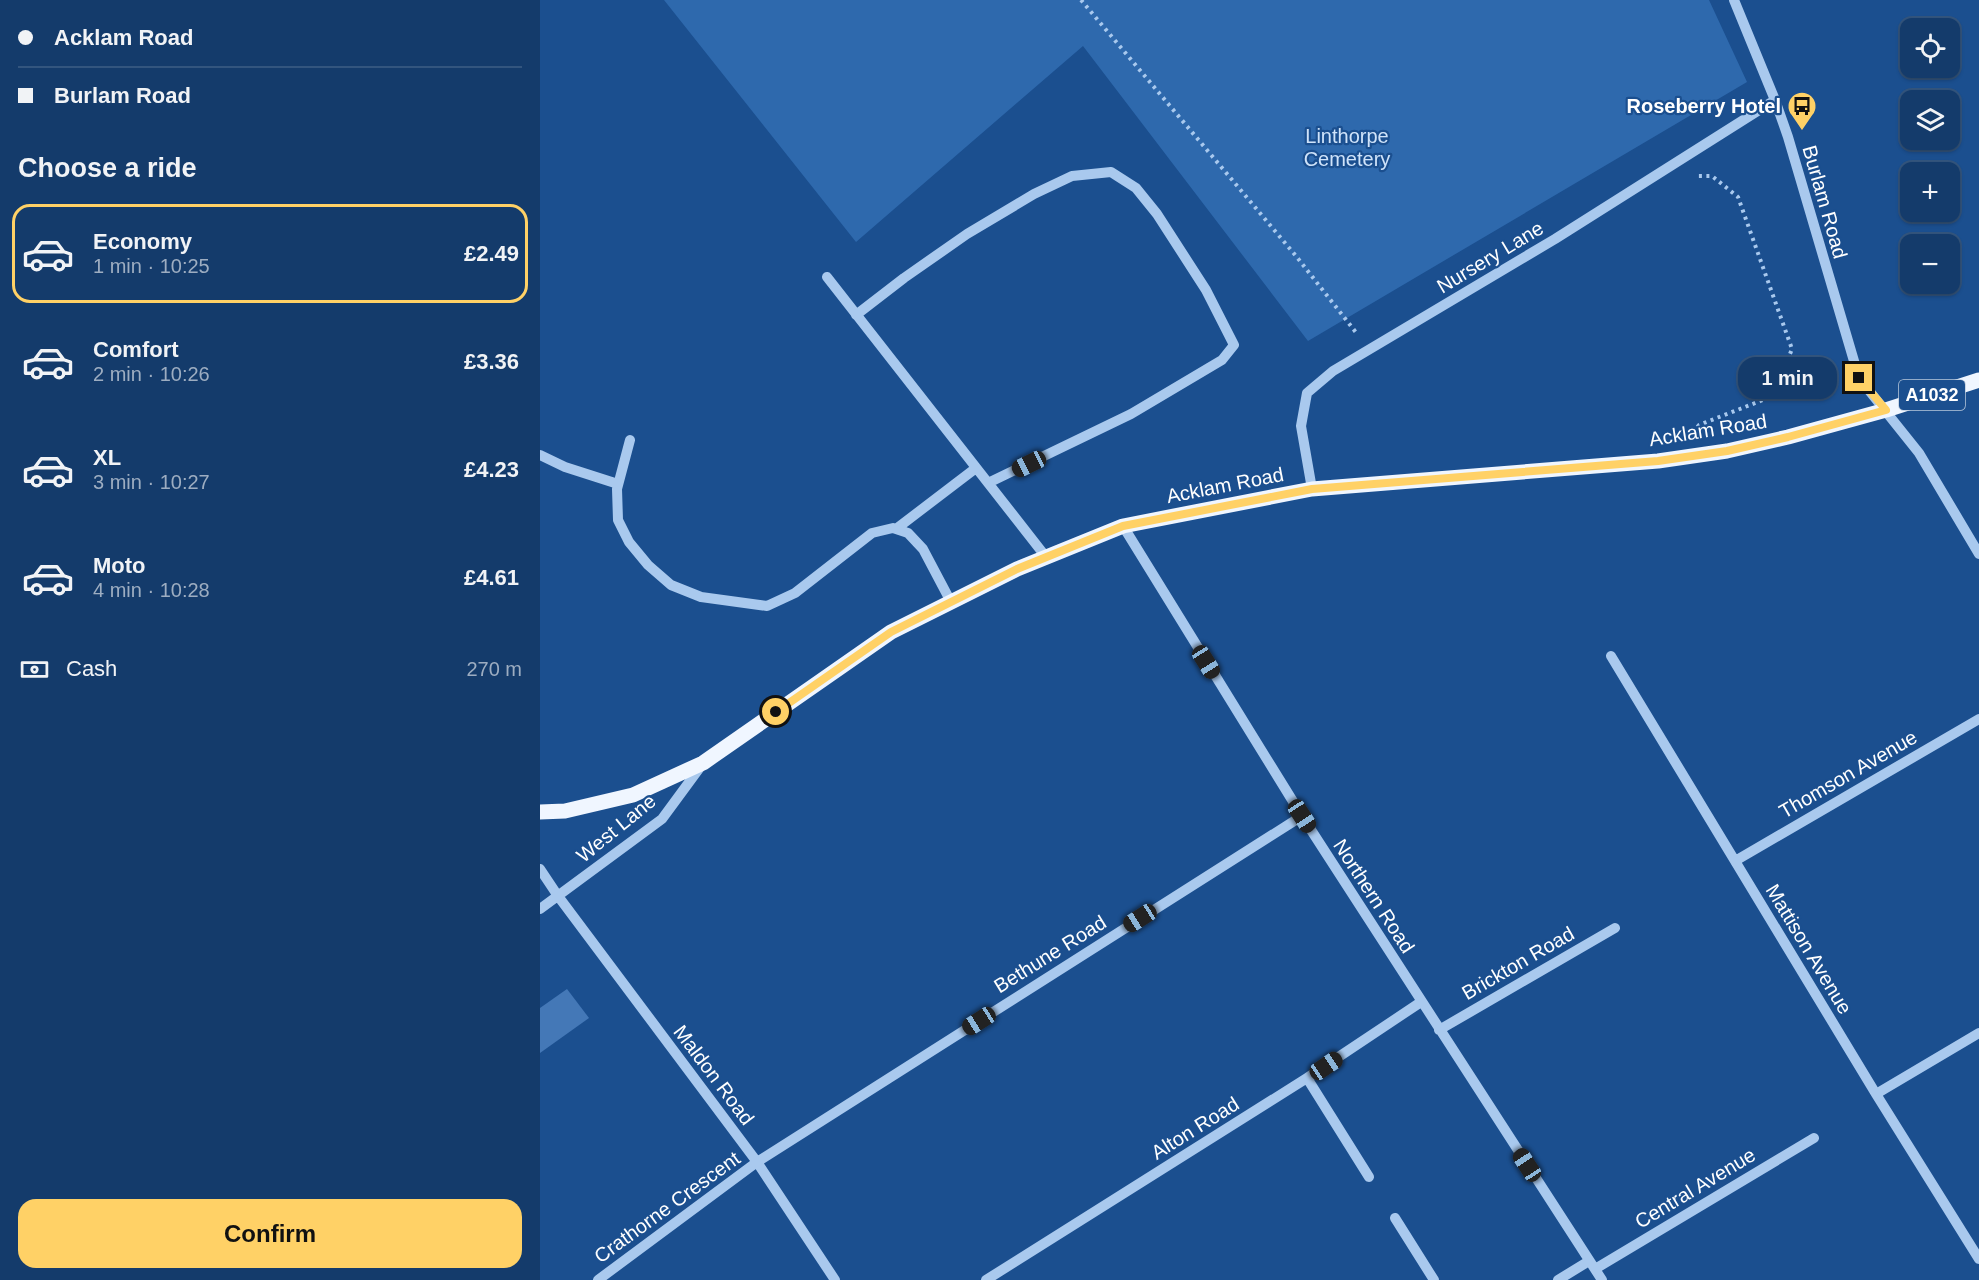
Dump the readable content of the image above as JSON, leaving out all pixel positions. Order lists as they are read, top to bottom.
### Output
{
  "streets": {
    "main road": ["A1032", "Acklam Road"],
    "street": [
      "Burlam Road",
      "Nursery Lane",
      "Thomson Avenue",
      "West Lane",
      "Northern Road",
      "Mattison Avenue",
      "Bethune Road",
      "Brickton Road",
      "Maldon Road",
      "Alton Road",
      "Central Avenue",
      "Crathorne Crescent"
    ]
  },
  "crossings": [
    ["Burlam Road", "Nursery Lane"],
    ["Burlam Road", "Acklam Road"],
    ["Nursery Lane", "Acklam Road"],
    ["Acklam Road", "West Lane"],
    ["Acklam Road", "Northern Road"],
    ["Thomson Avenue", "Mattison Avenue"],
    ["West Lane", "Maldon Road"],
    ["Northern Road", "Bethune Road"],
    ["Northern Road", "Brickton Road"],
    ["Northern Road", "Alton Road"],
    ["Northern Road", "Central Avenue"],
    ["Bethune Road", "Maldon Road"],
    ["Bethune Road", "Crathorne Crescent"],
    ["Maldon Road", "Crathorne Crescent"]
  ],
  "parks": ["Linthorpe Cemetery"],
  "places": {
    "bus stop": ["Roseberry Hotel"]
  },
  "page": {
    "banner": ["Acklam Road", "Burlam Road"],
    "map_buttons": ["+", "−"],
    "heading": "Choose a ride",
    "list": [
      {
        "name": "Economy",
        "note": "1 min · 10:25",
        "value": "£2.49"
      },
      {
        "name": "Comfort",
        "note": "2 min · 10:26",
        "value": "£3.36"
      },
      {
        "name": "XL",
        "note": "3 min · 10:27",
        "value": "£4.23"
      },
      {
        "name": "Moto",
        "note": "4 min · 10:28",
        "value": "£4.61"
      }
    ],
    "bubble": "1 min",
    "pay": ["Cash", "270 m"],
    "buttons": "Confirm"
  }
}
